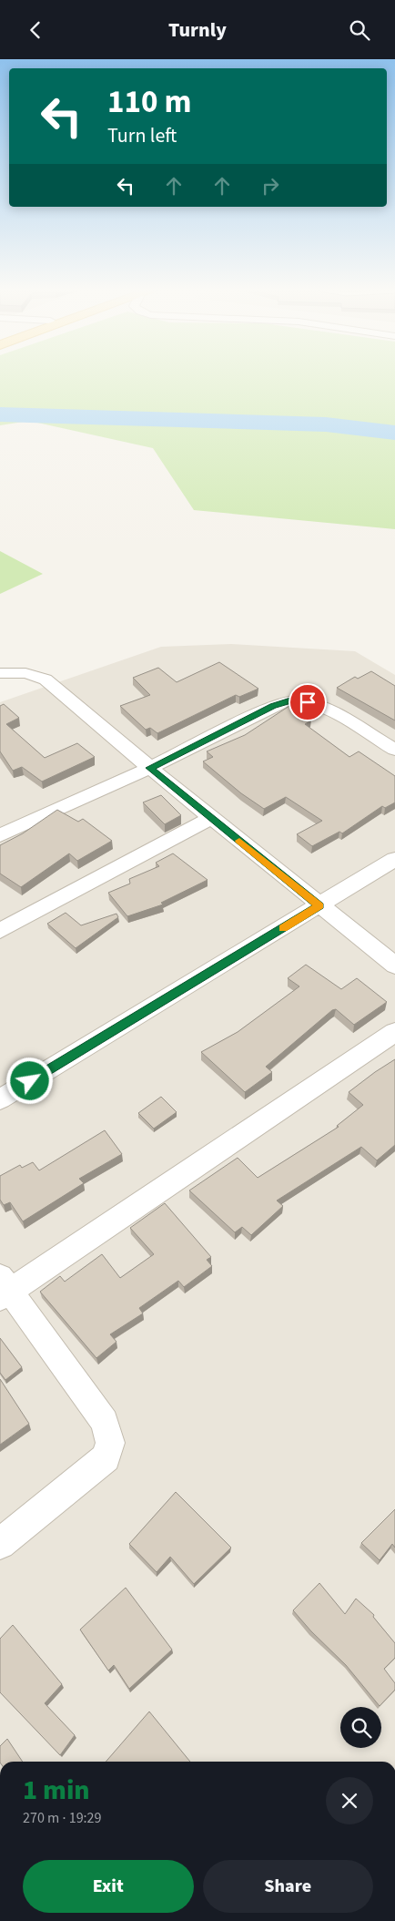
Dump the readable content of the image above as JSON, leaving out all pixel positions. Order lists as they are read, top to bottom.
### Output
{
  "page": {
    "header": "Turnly",
    "turn": ["110 m", "Turn left"],
    "heading": ["1 min", "270 m · 19:29"],
    "buttons": ["Exit", "Share"]
  }
}
